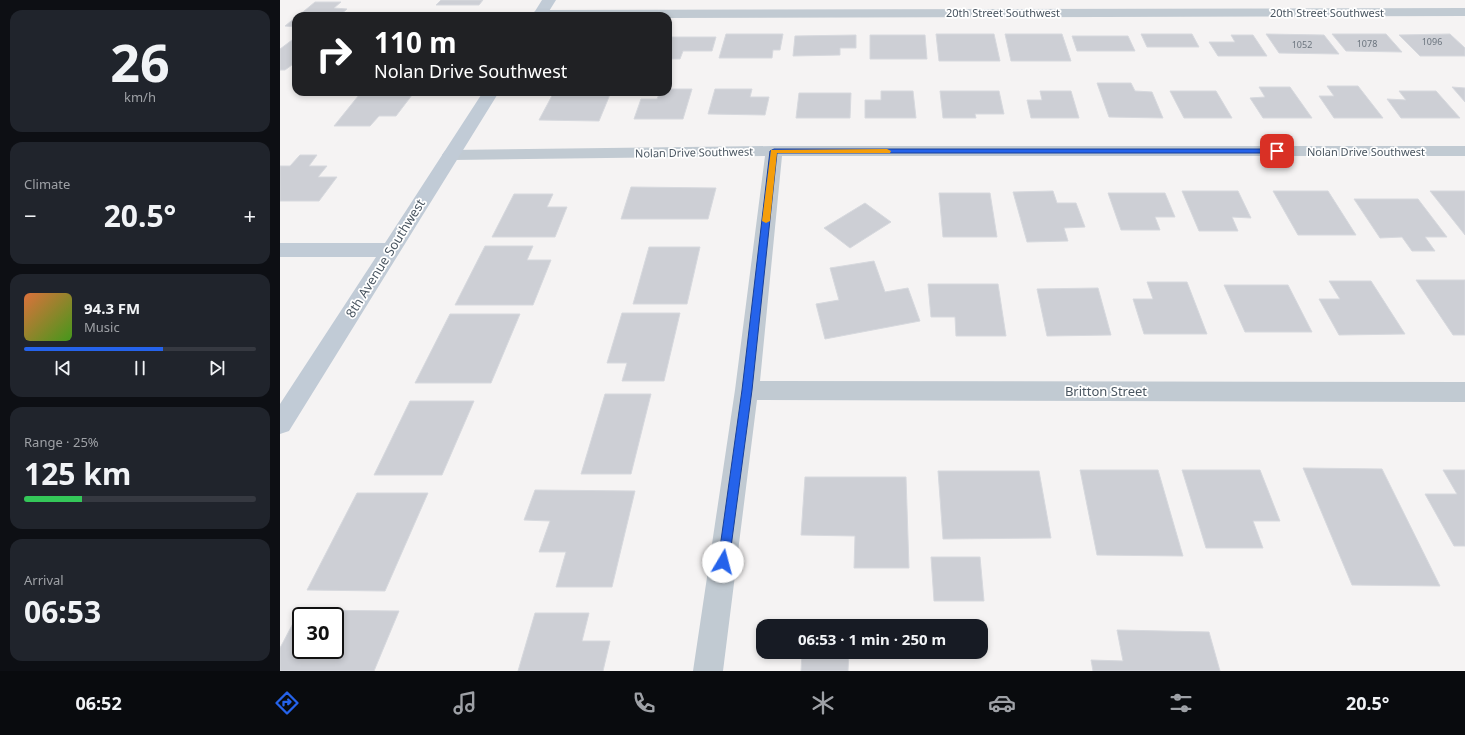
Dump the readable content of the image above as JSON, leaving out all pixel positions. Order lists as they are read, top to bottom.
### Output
{
  "streets": {
    "street": [
      "20th Street Southwest",
      "Nolan Drive Southwest",
      "8th Avenue Southwest",
      "Britton Street"
    ]
  },
  "crossings": [
    ["Nolan Drive Southwest", "8th Avenue Southwest"]
  ],
  "house_numbers": ["1096", "1078", "1052"],
  "page": {
    "tile": [
      ["26", "km/h"],
      "Climate",
      ["Range · 25%", "125 km"],
      ["Arrival", "06:53"]
    ],
    "turn": ["110 m", "Nolan Drive Southwest"],
    "heat": ["−", "20.5°", "+"],
    "song": ["94.3 FM", "Music"],
    "limit": "30",
    "trip": "06:53 · 1 min · 250 m",
    "tabs": ["06:52", "20.5°"]
  }
}
